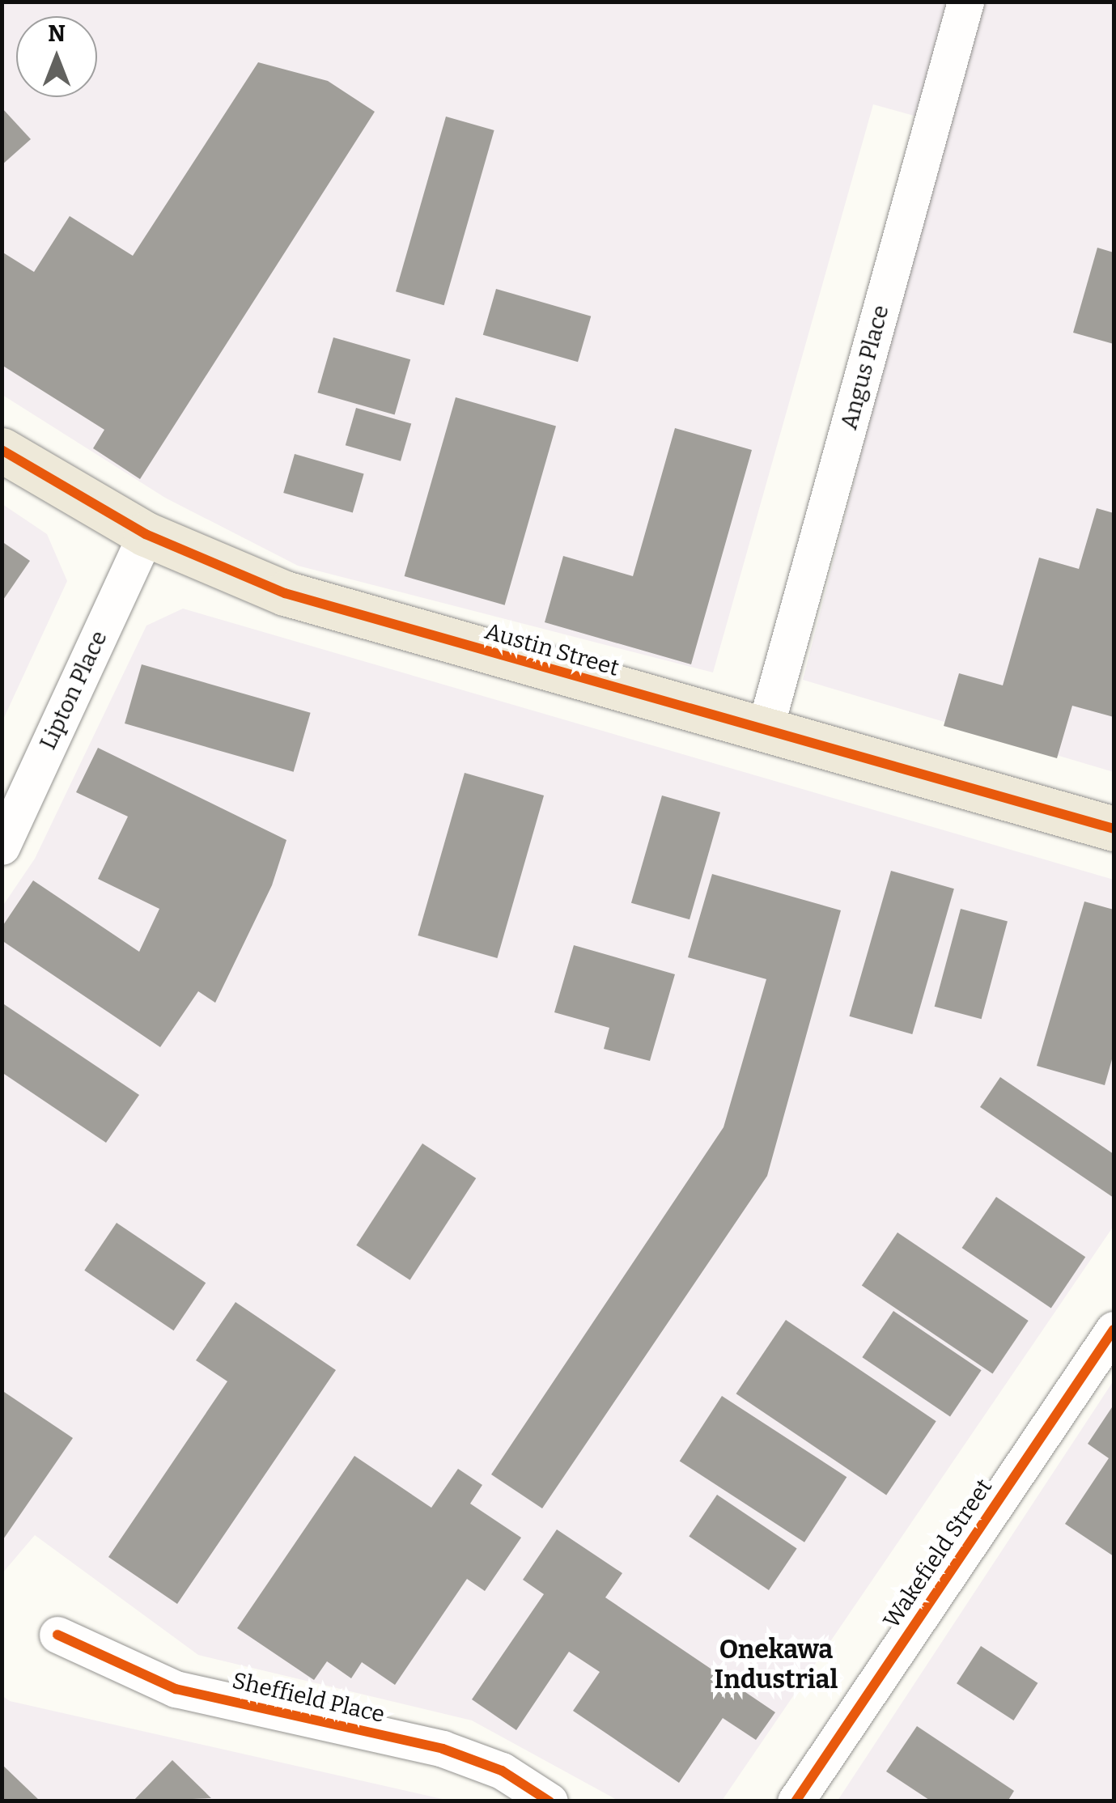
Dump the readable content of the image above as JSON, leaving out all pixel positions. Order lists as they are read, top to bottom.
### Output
{
  "streets": {
    "main road": ["Austin Street"],
    "street": [
      "Angus Place",
      "Lipton Place",
      "Wakefield Street",
      "Sheffield Place"
    ]
  },
  "crossings": [
    ["Angus Place", "Austin Street"],
    ["Austin Street", "Lipton Place"]
  ],
  "districts": ["Onekawa Industrial"],
  "north": "top"
}
